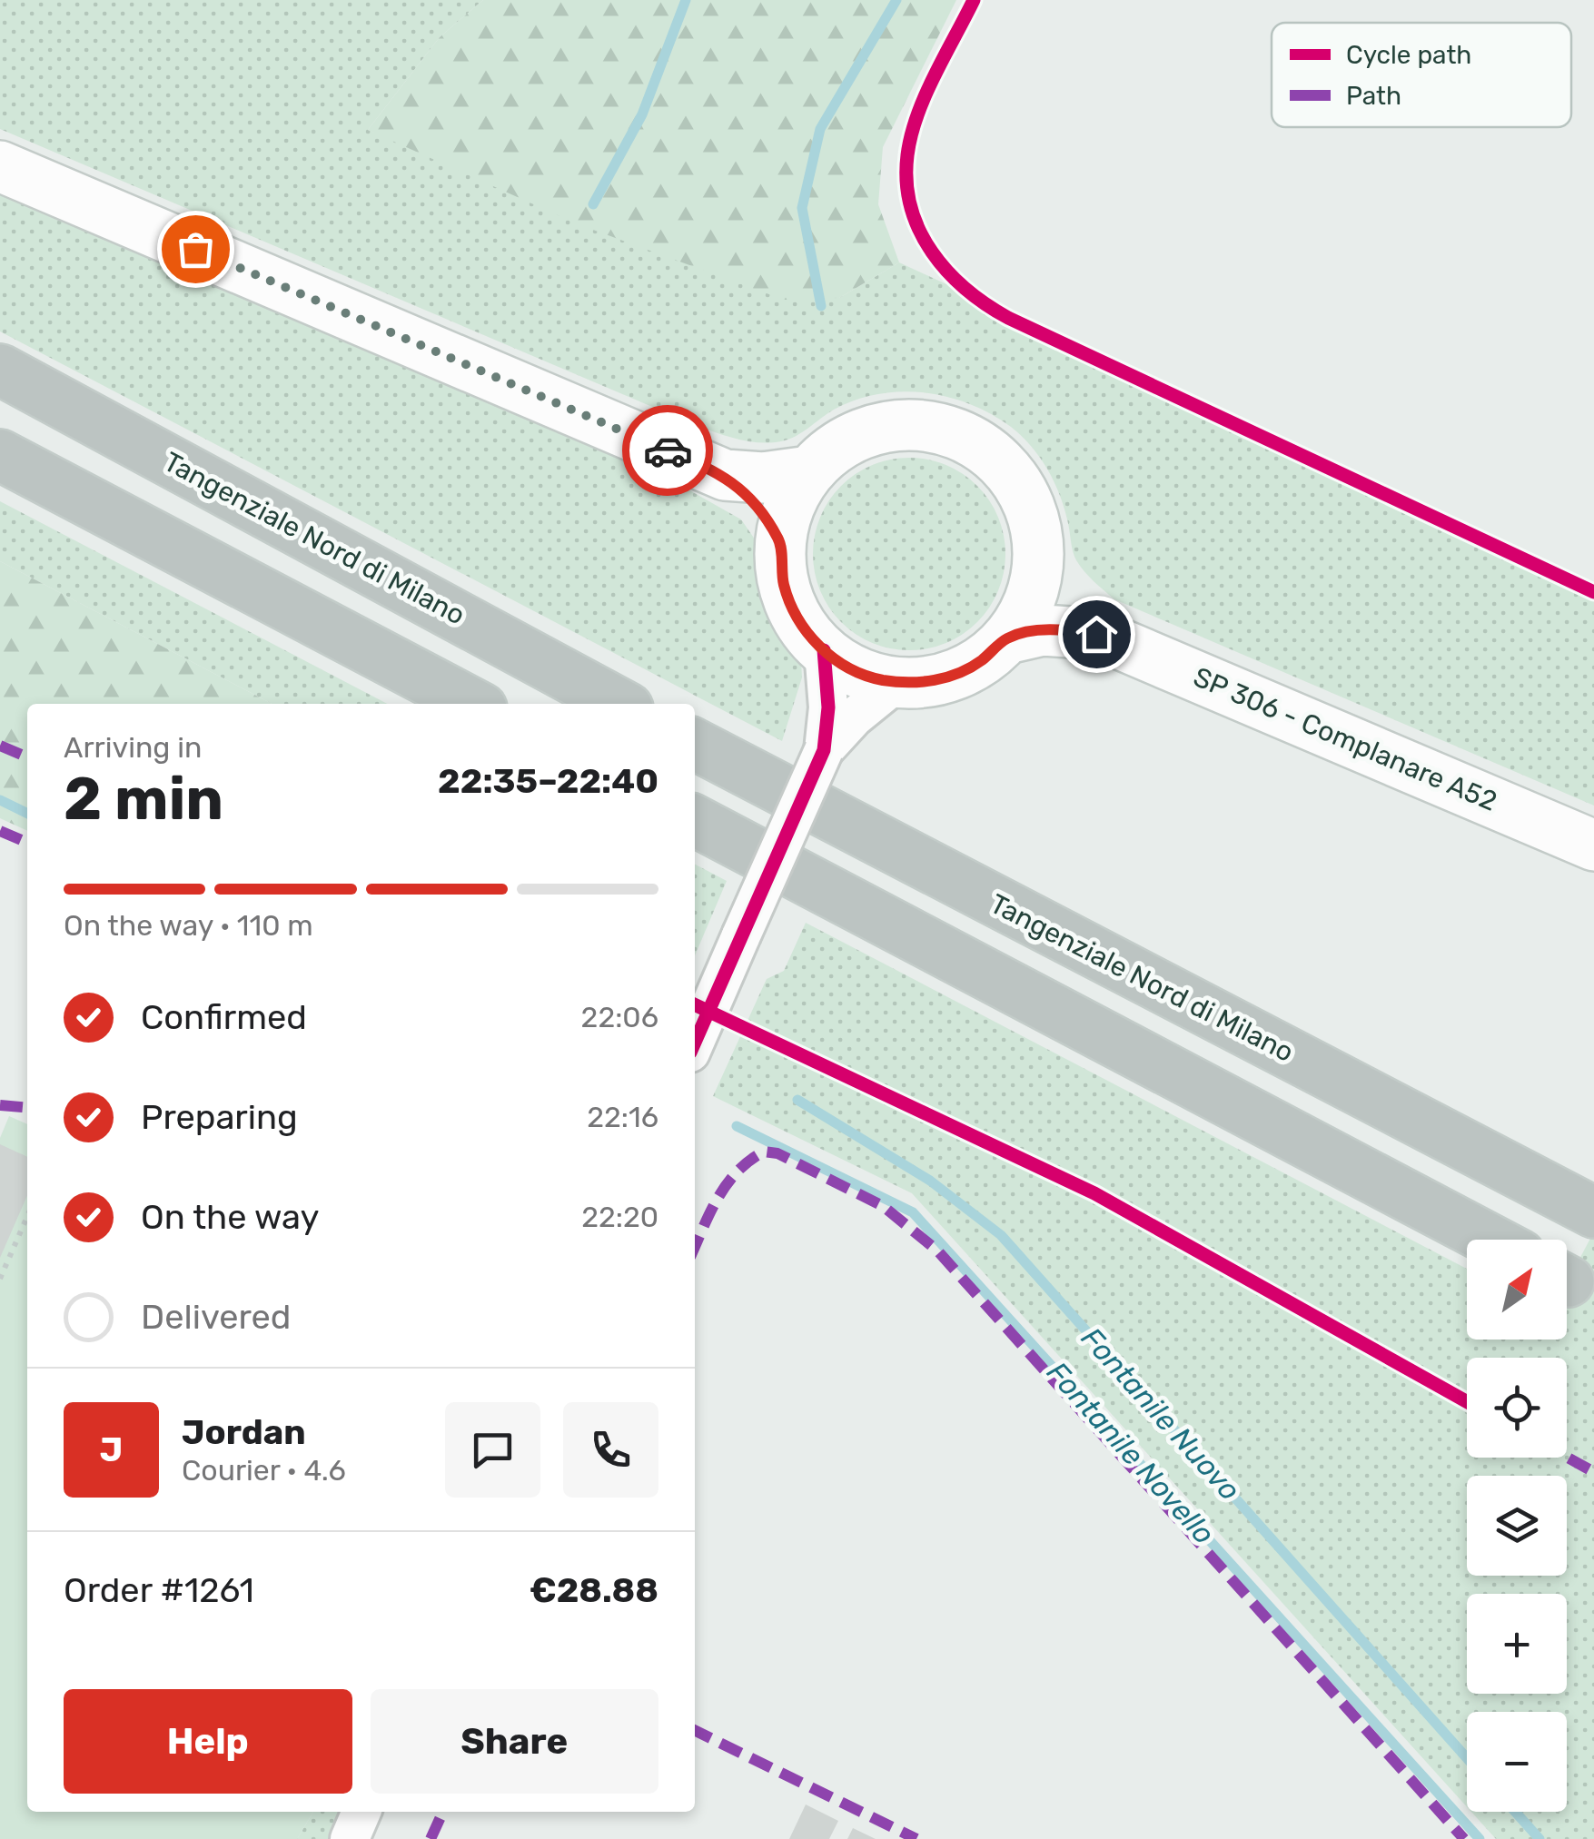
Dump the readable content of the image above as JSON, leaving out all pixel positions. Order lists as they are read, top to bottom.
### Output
{
  "streets": {
    "highway": ["Tangenziale Nord di Milano"],
    "main road": ["SP 306 - Complanare A52"]
  },
  "water": ["Fontanile Nuovo", "Fontanile Novello"],
  "legend": ["Cycle path", "Path"],
  "north": "top right",
  "page": {
    "heading": ["2 min", "Arriving in", "22:35–22:40"],
    "panel": [
      "Jordan",
      "Courier · 4.6",
      "Order #1261",
      "€28.88"
    ],
    "bar": "On the way · 110 m",
    "list": [
      ["Confirmed", "22:06"],
      ["Preparing", "22:16"],
      ["On the way", "22:20"],
      "Delivered"
    ],
    "map_buttons": ["+", "−"],
    "round": "J",
    "buttons": ["Help", "Share"]
  }
}
